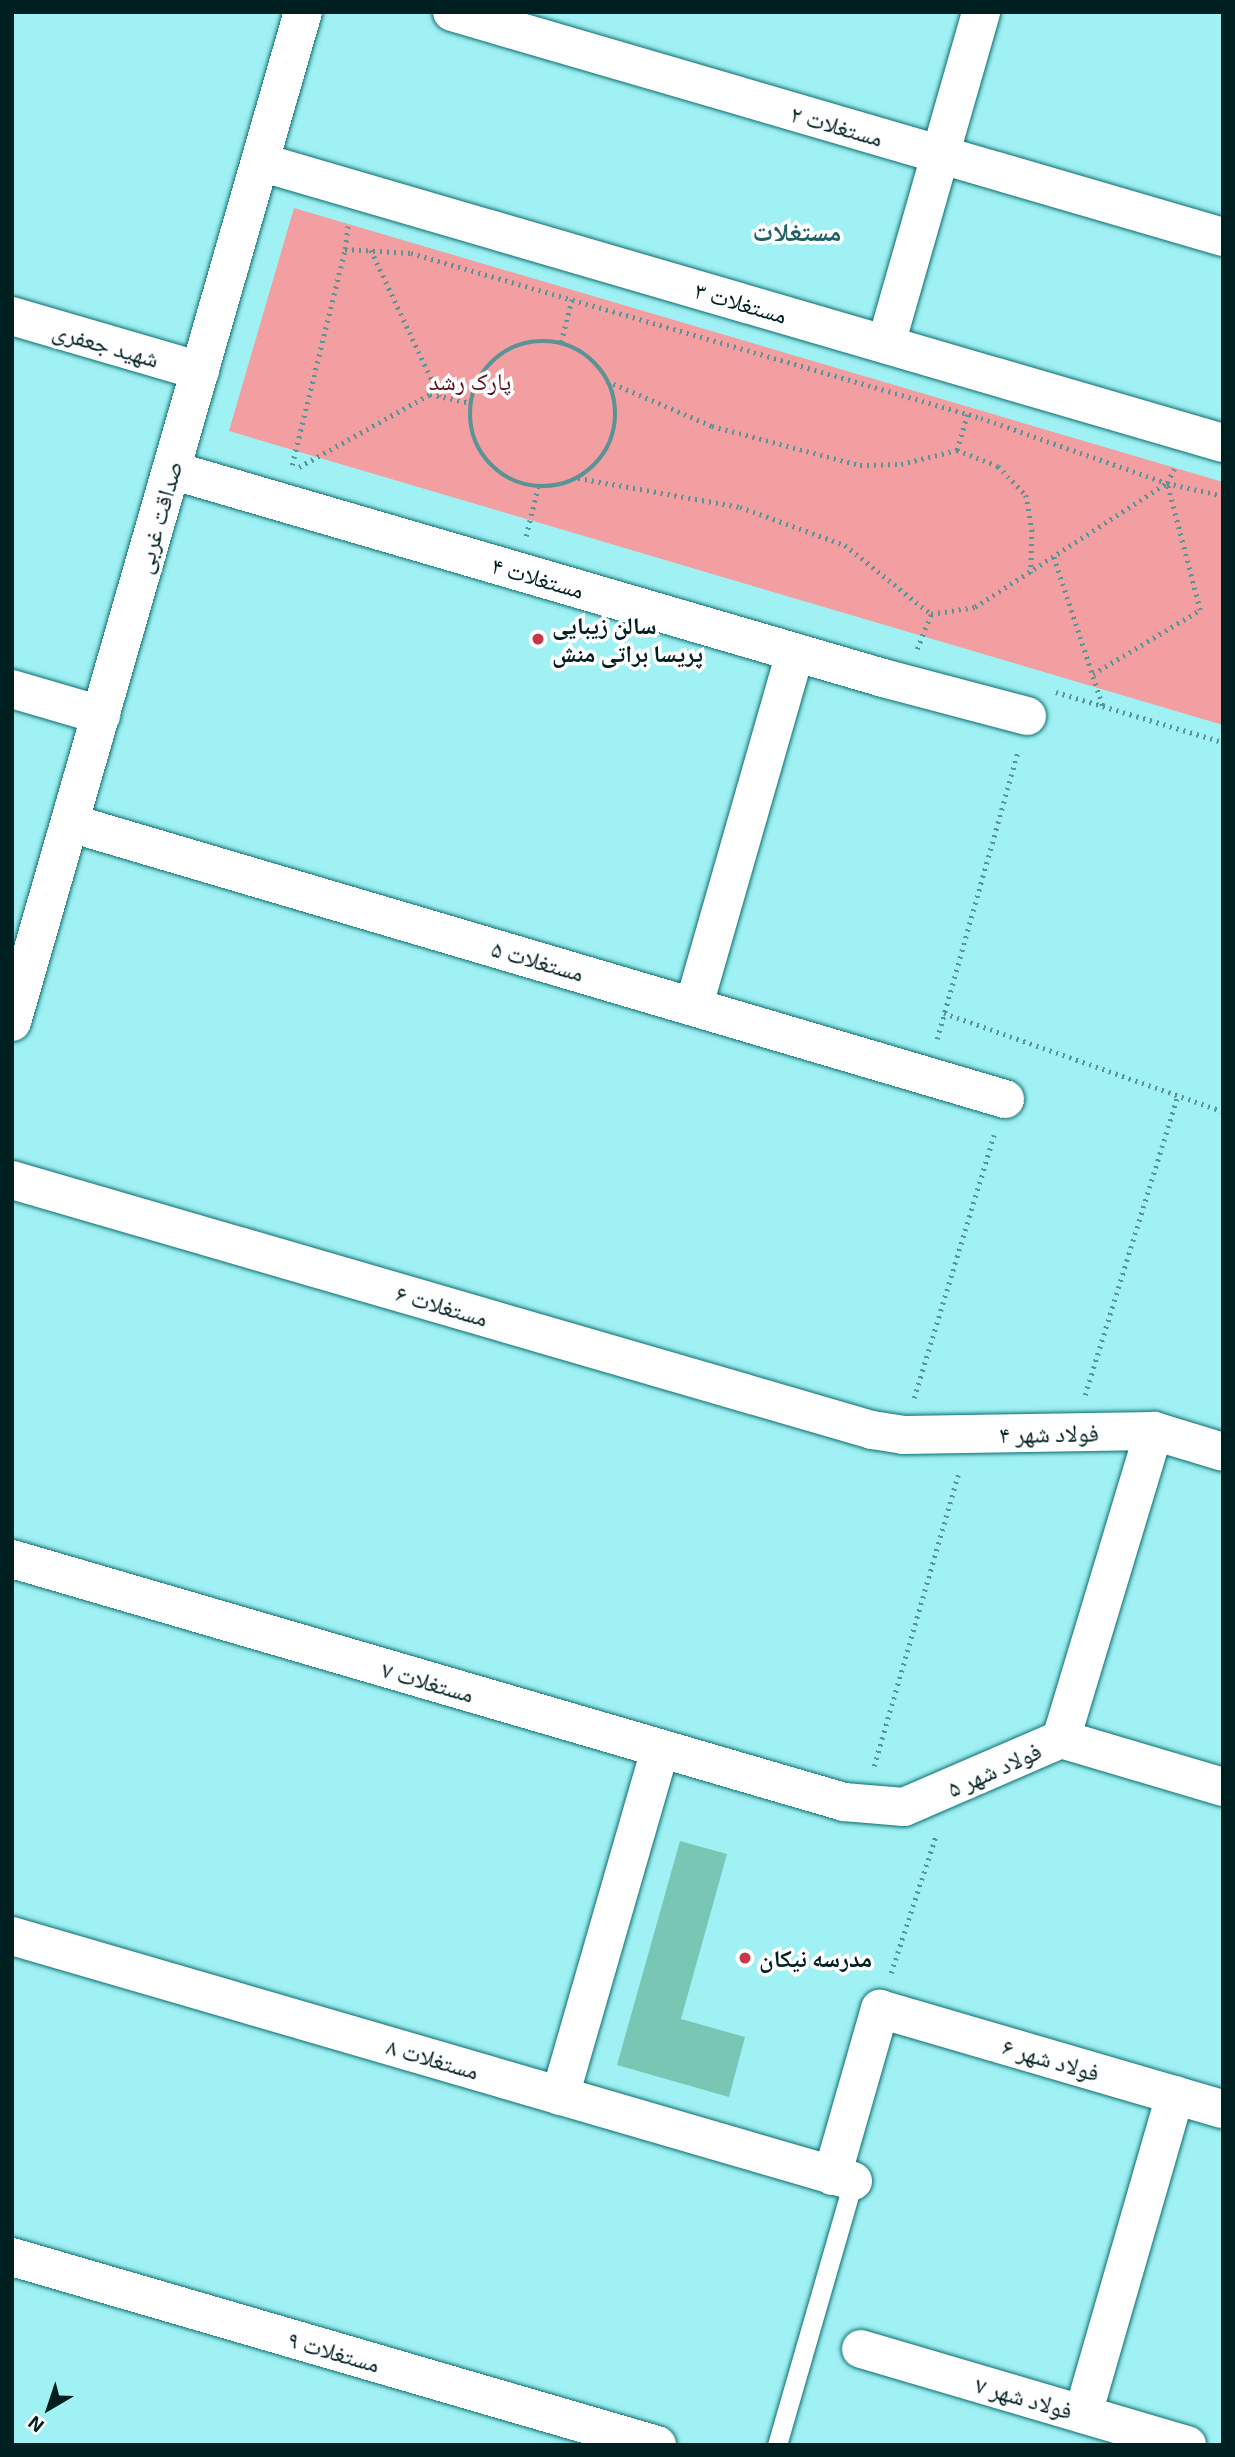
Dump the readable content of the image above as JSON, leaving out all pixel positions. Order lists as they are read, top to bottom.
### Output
{
  "streets": {
    "street": [
      "مستغلات ۲",
      "مستغلات ۳",
      "شهید جعفری",
      "صداقت غربی",
      "مستغلات ۴",
      "مستغلات ۵",
      "مستغلات ۶",
      "فولاد شهر ۴",
      "مستغلات ۷",
      "فولاد شهر ۵",
      "مستغلات ۸",
      "فولاد شهر ۶",
      "مستغلات ۹",
      "فولاد شهر ۷"
    ]
  },
  "crossings": [
    ["مستغلات ۳", "صداقت غربی"],
    ["شهید جعفری", "صداقت غربی"],
    ["صداقت غربی", "مستغلات ۴"],
    ["صداقت غربی", "مستغلات ۵"],
    ["مستغلات ۶", "فولاد شهر ۴"],
    ["مستغلات ۷", "فولاد شهر ۵"]
  ],
  "districts": ["مستغلات"],
  "parks": ["پارک رشد"],
  "places": ["سالن زیبایی پریسا براتی منش", "مدرسه نیکان"],
  "north": "bottom left"
}
